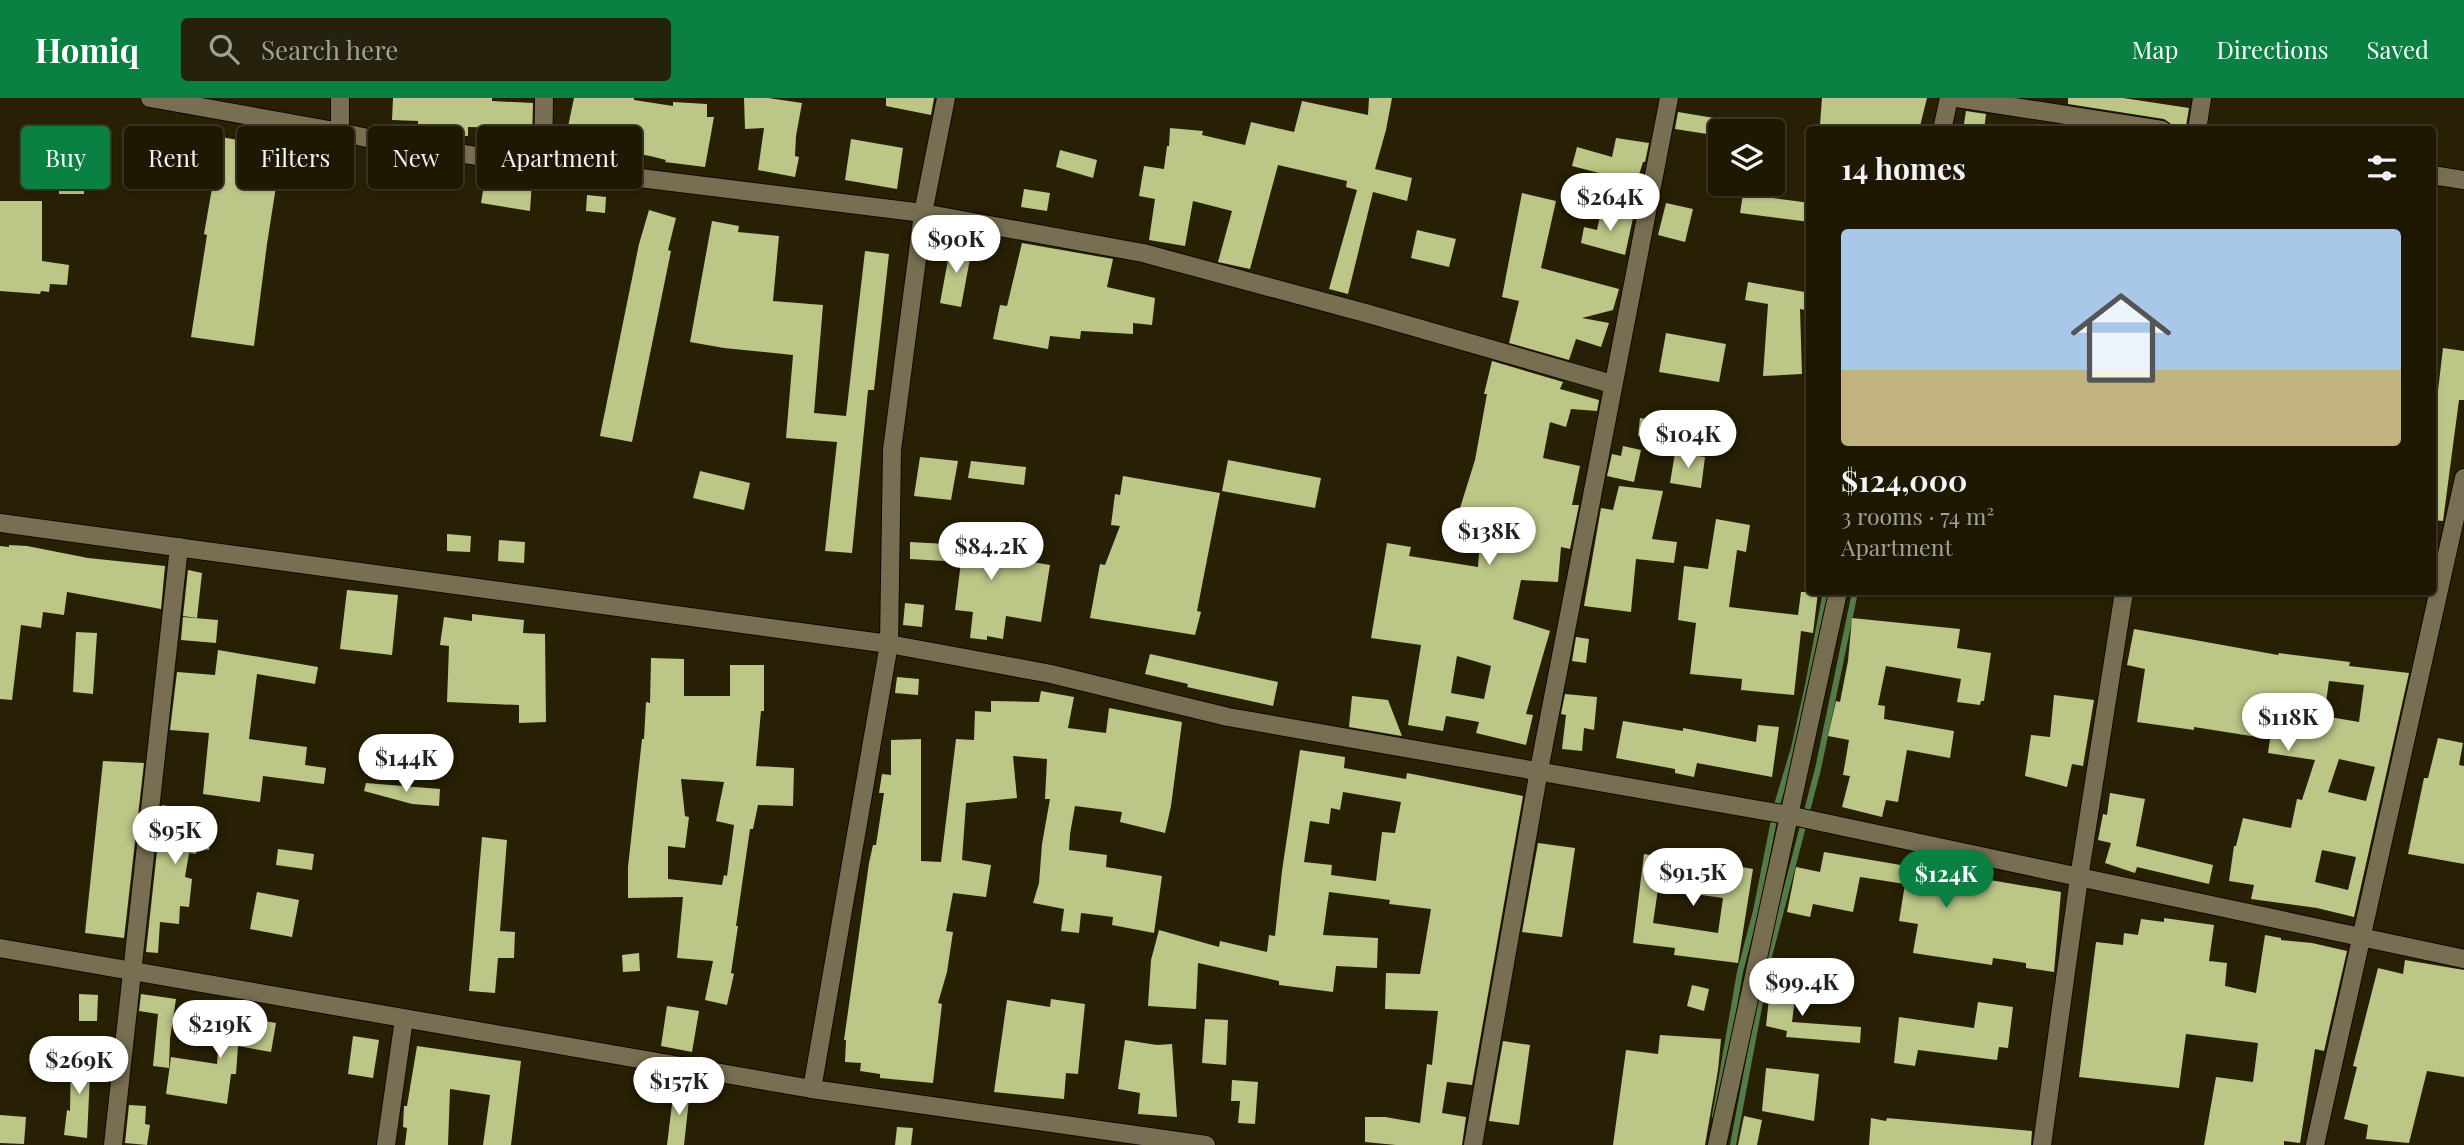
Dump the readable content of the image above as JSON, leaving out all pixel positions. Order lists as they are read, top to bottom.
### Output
{
  "page": {
    "header": "Homiq",
    "search": "Search here",
    "nav": ["Map", "Directions", "Saved"],
    "chip": [
      "Buy",
      "Rent",
      "Filters",
      "New",
      "Apartment"
    ],
    "heading": "14 homes",
    "price": [
      "$264K",
      "$90K",
      "$104K",
      "$138K",
      "$84.2K",
      "$118K",
      "$144K",
      "$95K",
      "$91.5K",
      "$124K",
      "$99.4K",
      "$219K",
      "$269K",
      "$157K"
    ],
    "list": [
      {
        "name": "$124,000",
        "note": "3 rooms · 74 m² · Apartment"
      }
    ]
  }
}
